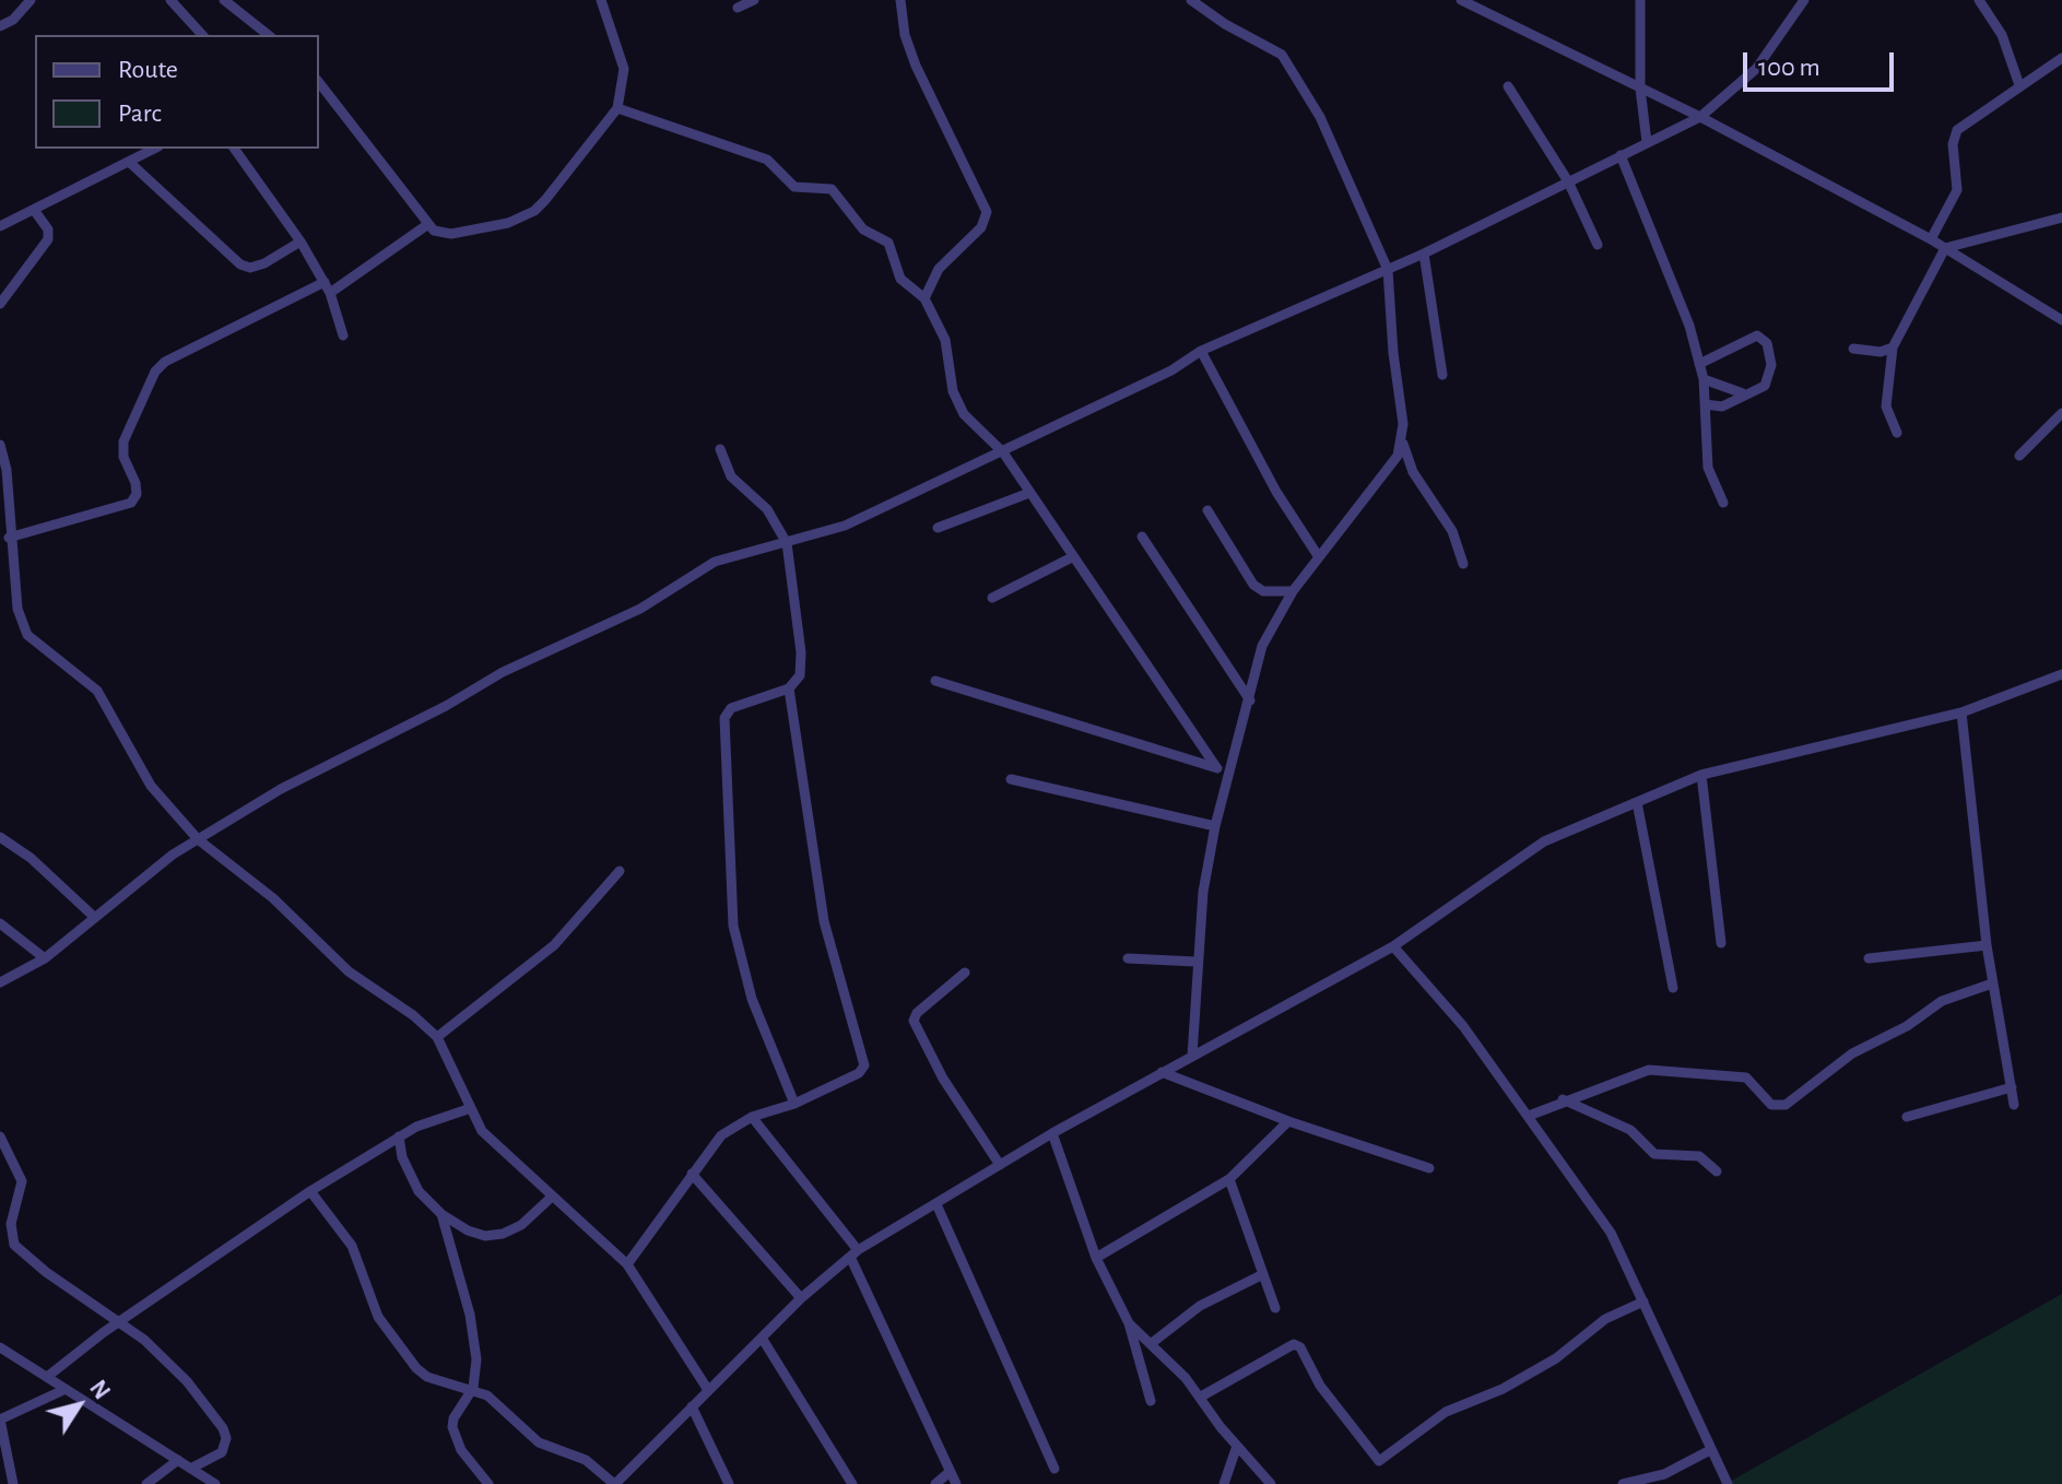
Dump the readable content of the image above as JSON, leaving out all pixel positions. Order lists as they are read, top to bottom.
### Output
{
  "legend": ["Route", "Parc"],
  "scale_bar": "100 m",
  "north": "top right"
}
